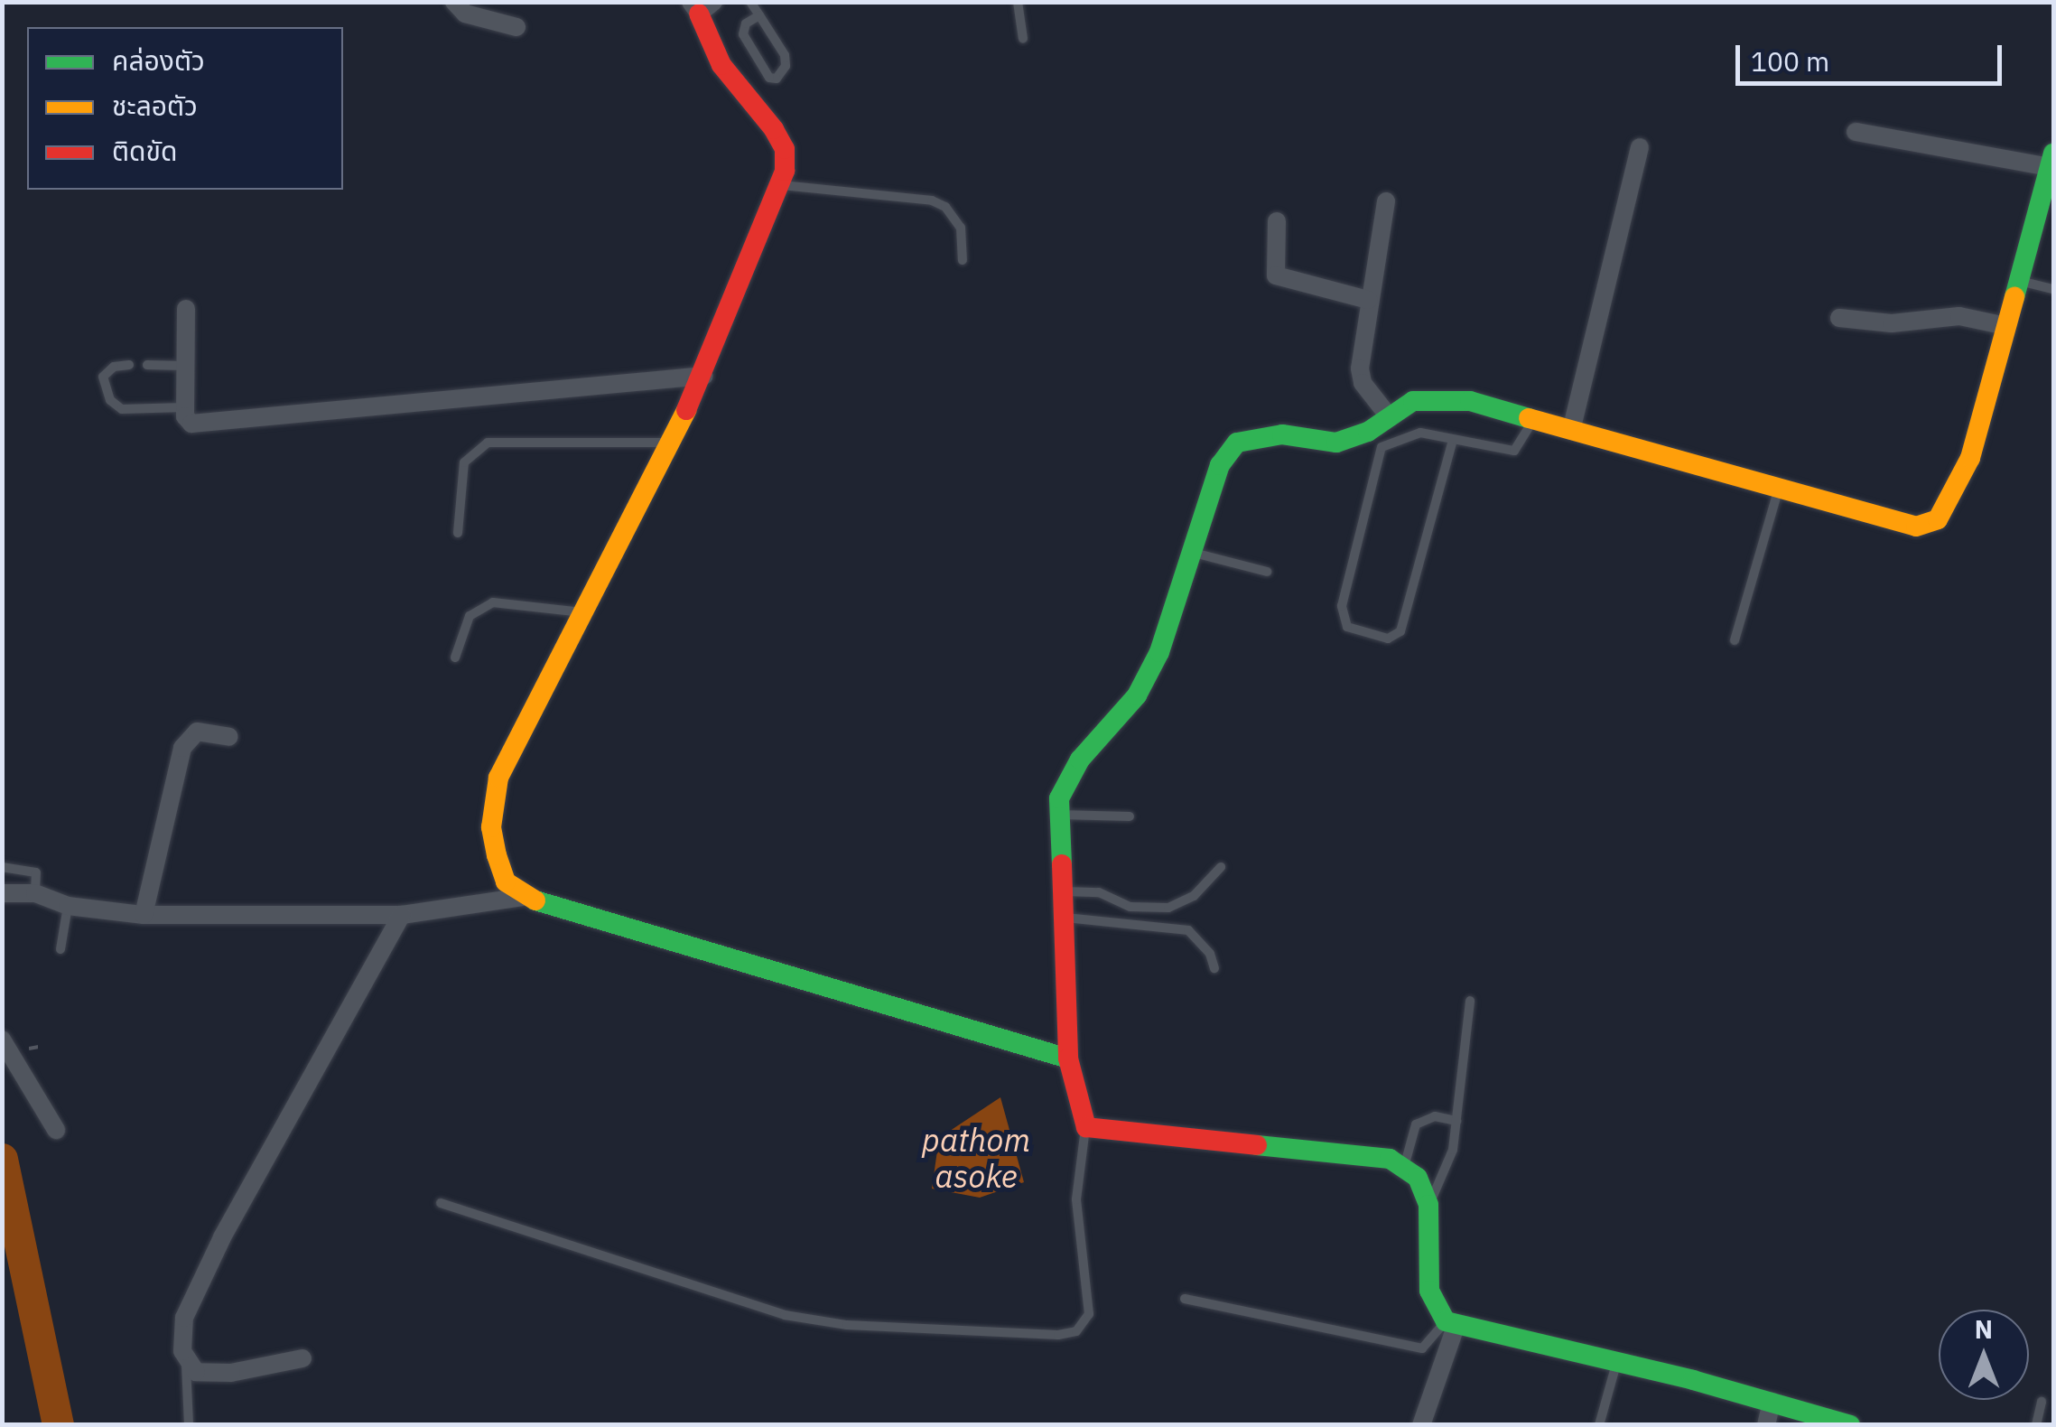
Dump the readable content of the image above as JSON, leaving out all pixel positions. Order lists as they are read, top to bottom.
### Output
{
  "water": ["pathom asoke"],
  "legend": ["คล่องตัว", "ชะลอตัว", "ติดขัด"],
  "scale_bar": "100 m",
  "north": "top"
}
